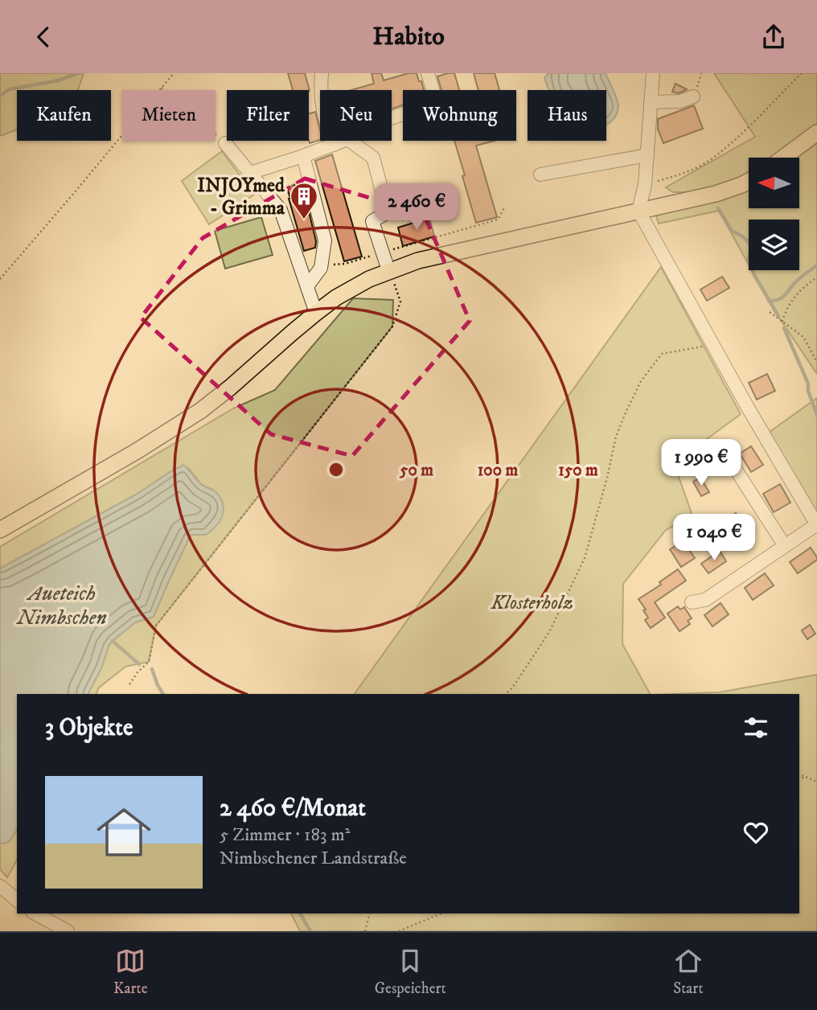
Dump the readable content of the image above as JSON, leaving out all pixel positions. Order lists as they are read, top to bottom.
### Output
{
  "water": ["Aueteich Nimbschen"],
  "parks": ["Klosterholz"],
  "places": {
    "building": ["INJOYmed - Grimma"]
  },
  "north": "left",
  "page": {
    "header": "Habito",
    "chip": [
      "Kaufen",
      "Mieten",
      "Filter",
      "Neu",
      "Wohnung",
      "Haus"
    ],
    "price": ["2 460 €", "1 990 €", "1 040 €"],
    "heading": "3 Objekte",
    "list": [
      {
        "name": "2 460 €/Monat",
        "note": "5 Zimmer · 183 m² · Nimbschener Landstraße"
      }
    ],
    "tabs": ["Karte", "Gespeichert", "Start"]
  },
  "rings": ["50 m", "100 m", "150 m"]
}
